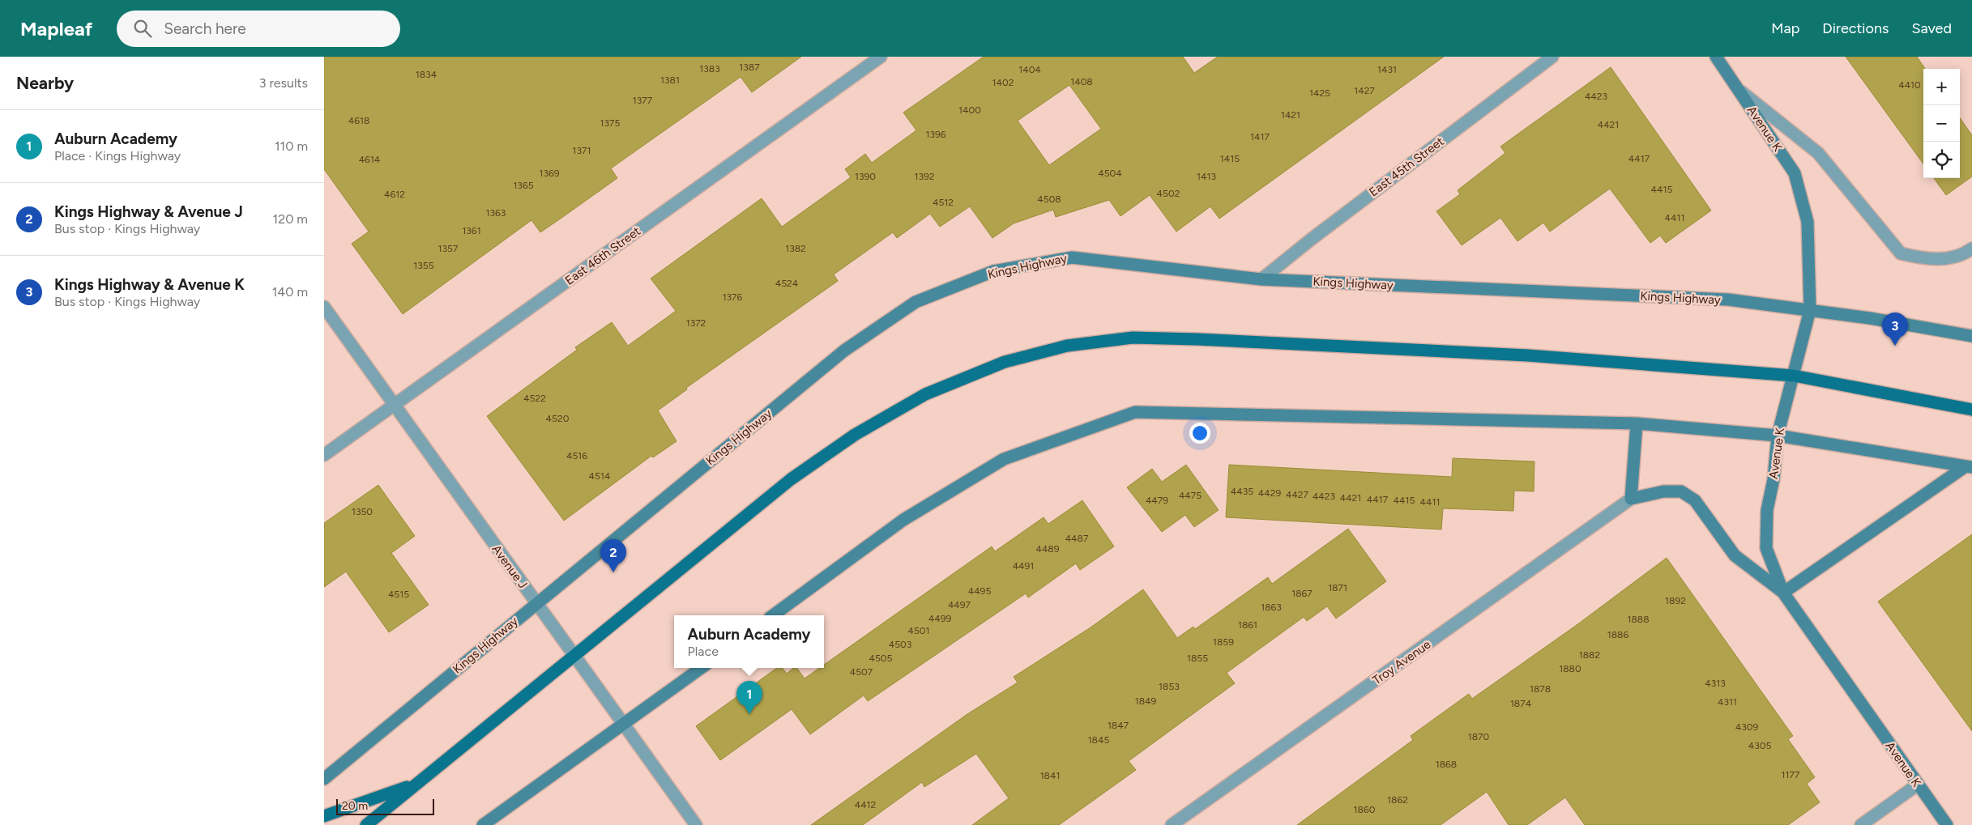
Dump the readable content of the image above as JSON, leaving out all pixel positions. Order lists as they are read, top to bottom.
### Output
{
  "streets": {
    "street": [
      "Avenue K",
      "East 45th Street",
      "East 46th Street",
      "Kings Highway",
      "Avenue J",
      "Troy Avenue"
    ]
  },
  "crossings": [
    ["Avenue K", "Kings Highway"],
    ["East 45th Street", "Kings Highway"],
    ["East 46th Street", "Avenue J"],
    ["Kings Highway", "Avenue J"]
  ],
  "house_numbers": [
    "1387",
    "1383",
    "1404",
    "1431",
    "1834",
    "1381",
    "1408",
    "1402",
    "4410",
    "1427",
    "1425",
    "4423",
    "1377",
    "1400",
    "1421",
    "4618",
    "1375",
    "4421",
    "1396",
    "1417",
    "1371",
    "1415",
    "4417",
    "4614",
    "1369",
    "4504",
    "1390",
    "1392",
    "1413",
    "1365",
    "4415",
    "4502",
    "4612",
    "4508",
    "4512",
    "1363",
    "4411",
    "1361",
    "1357",
    "1382",
    "1355",
    "4524",
    "1376",
    "1372",
    "4522",
    "4520",
    "4516",
    "4514",
    "4435",
    "4429",
    "4427",
    "4475",
    "4423",
    "4421",
    "4417",
    "4479",
    "4415",
    "4411",
    "1350",
    "4487",
    "4489",
    "4491",
    "1871",
    "4495",
    "1867",
    "4515",
    "1892",
    "4497",
    "1863",
    "4499",
    "1888",
    "1861",
    "4501",
    "1886",
    "1859",
    "4503",
    "1882",
    "4505",
    "1855",
    "1880",
    "4507",
    "4313",
    "1853",
    "1878",
    "1849",
    "4311",
    "1874",
    "1847",
    "4309",
    "1870",
    "1845",
    "4305",
    "1868",
    "1177",
    "1841",
    "1862",
    "4412",
    "1860"
  ],
  "scale_bar": "20 m",
  "page": {
    "header": "Mapleaf",
    "search": "Search here",
    "nav": ["Map", "Directions", "Saved"],
    "heading": ["Nearby", "3 results"],
    "map_buttons": ["+", "−"],
    "list": [
      {
        "mark": "1",
        "name": "Auburn Academy",
        "note": "Place · Kings Highway",
        "value": "110 m"
      },
      {
        "mark": "2",
        "name": "Kings Highway & Avenue J",
        "note": "Bus stop · Kings Highway",
        "value": "120 m"
      },
      {
        "mark": "3",
        "name": "Kings Highway & Avenue K",
        "note": "Bus stop · Kings Highway",
        "value": "140 m"
      }
    ],
    "pins": ["3", "2", "1"],
    "popup": ["Auburn Academy", "Place"],
    "scale": "20 m"
  }
}
